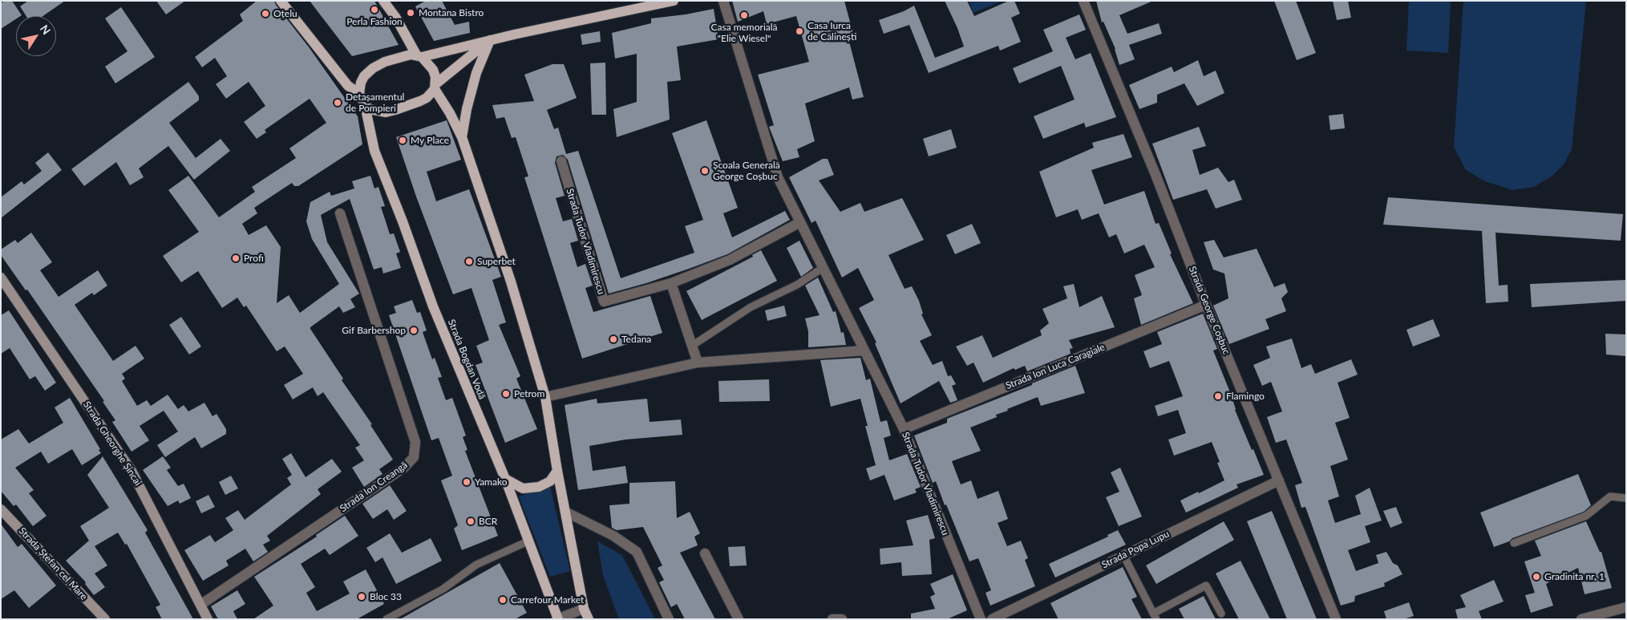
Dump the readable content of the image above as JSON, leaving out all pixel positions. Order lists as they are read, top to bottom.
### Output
{
  "streets": {
    "main road": ["Strada Bogdan Vodă", "Strada Gheorghe Șincai", "Strada Ștefan cel Mare"],
    "street": [
      "Strada Tudor Vladimirescu",
      "Strada George Coșbuc",
      "Strada Ion Luca Caragiale",
      "Strada Ion Creangă",
      "Strada Popa Lupu"
    ]
  },
  "crossings": [
    ["Strada Tudor Vladimirescu", "Strada Ion Luca Caragiale"],
    ["Strada George Coșbuc", "Strada Ion Luca Caragiale"],
    ["Strada George Coșbuc", "Strada Popa Lupu"],
    ["Strada Gheorghe Șincai", "Strada Ion Creangă"]
  ],
  "places": [
    "Perla Fashion",
    "Montana Bistro",
    "Oțelu",
    "Casa memorială \"Elie Wiesel\"",
    "Casa Iurca de Călinești",
    "Detașamentul de Pompieri",
    "My Place",
    "Școala Generală George Coșbuc",
    "Profi",
    "Superbet",
    "Gif Barbershop",
    "Tedana",
    "Petrom",
    "Flamingo",
    "Yamako",
    "BCR",
    "Gradinita nr. 1",
    "Bloc 33",
    "Carrefour Market"
  ],
  "north": "top right"
}
